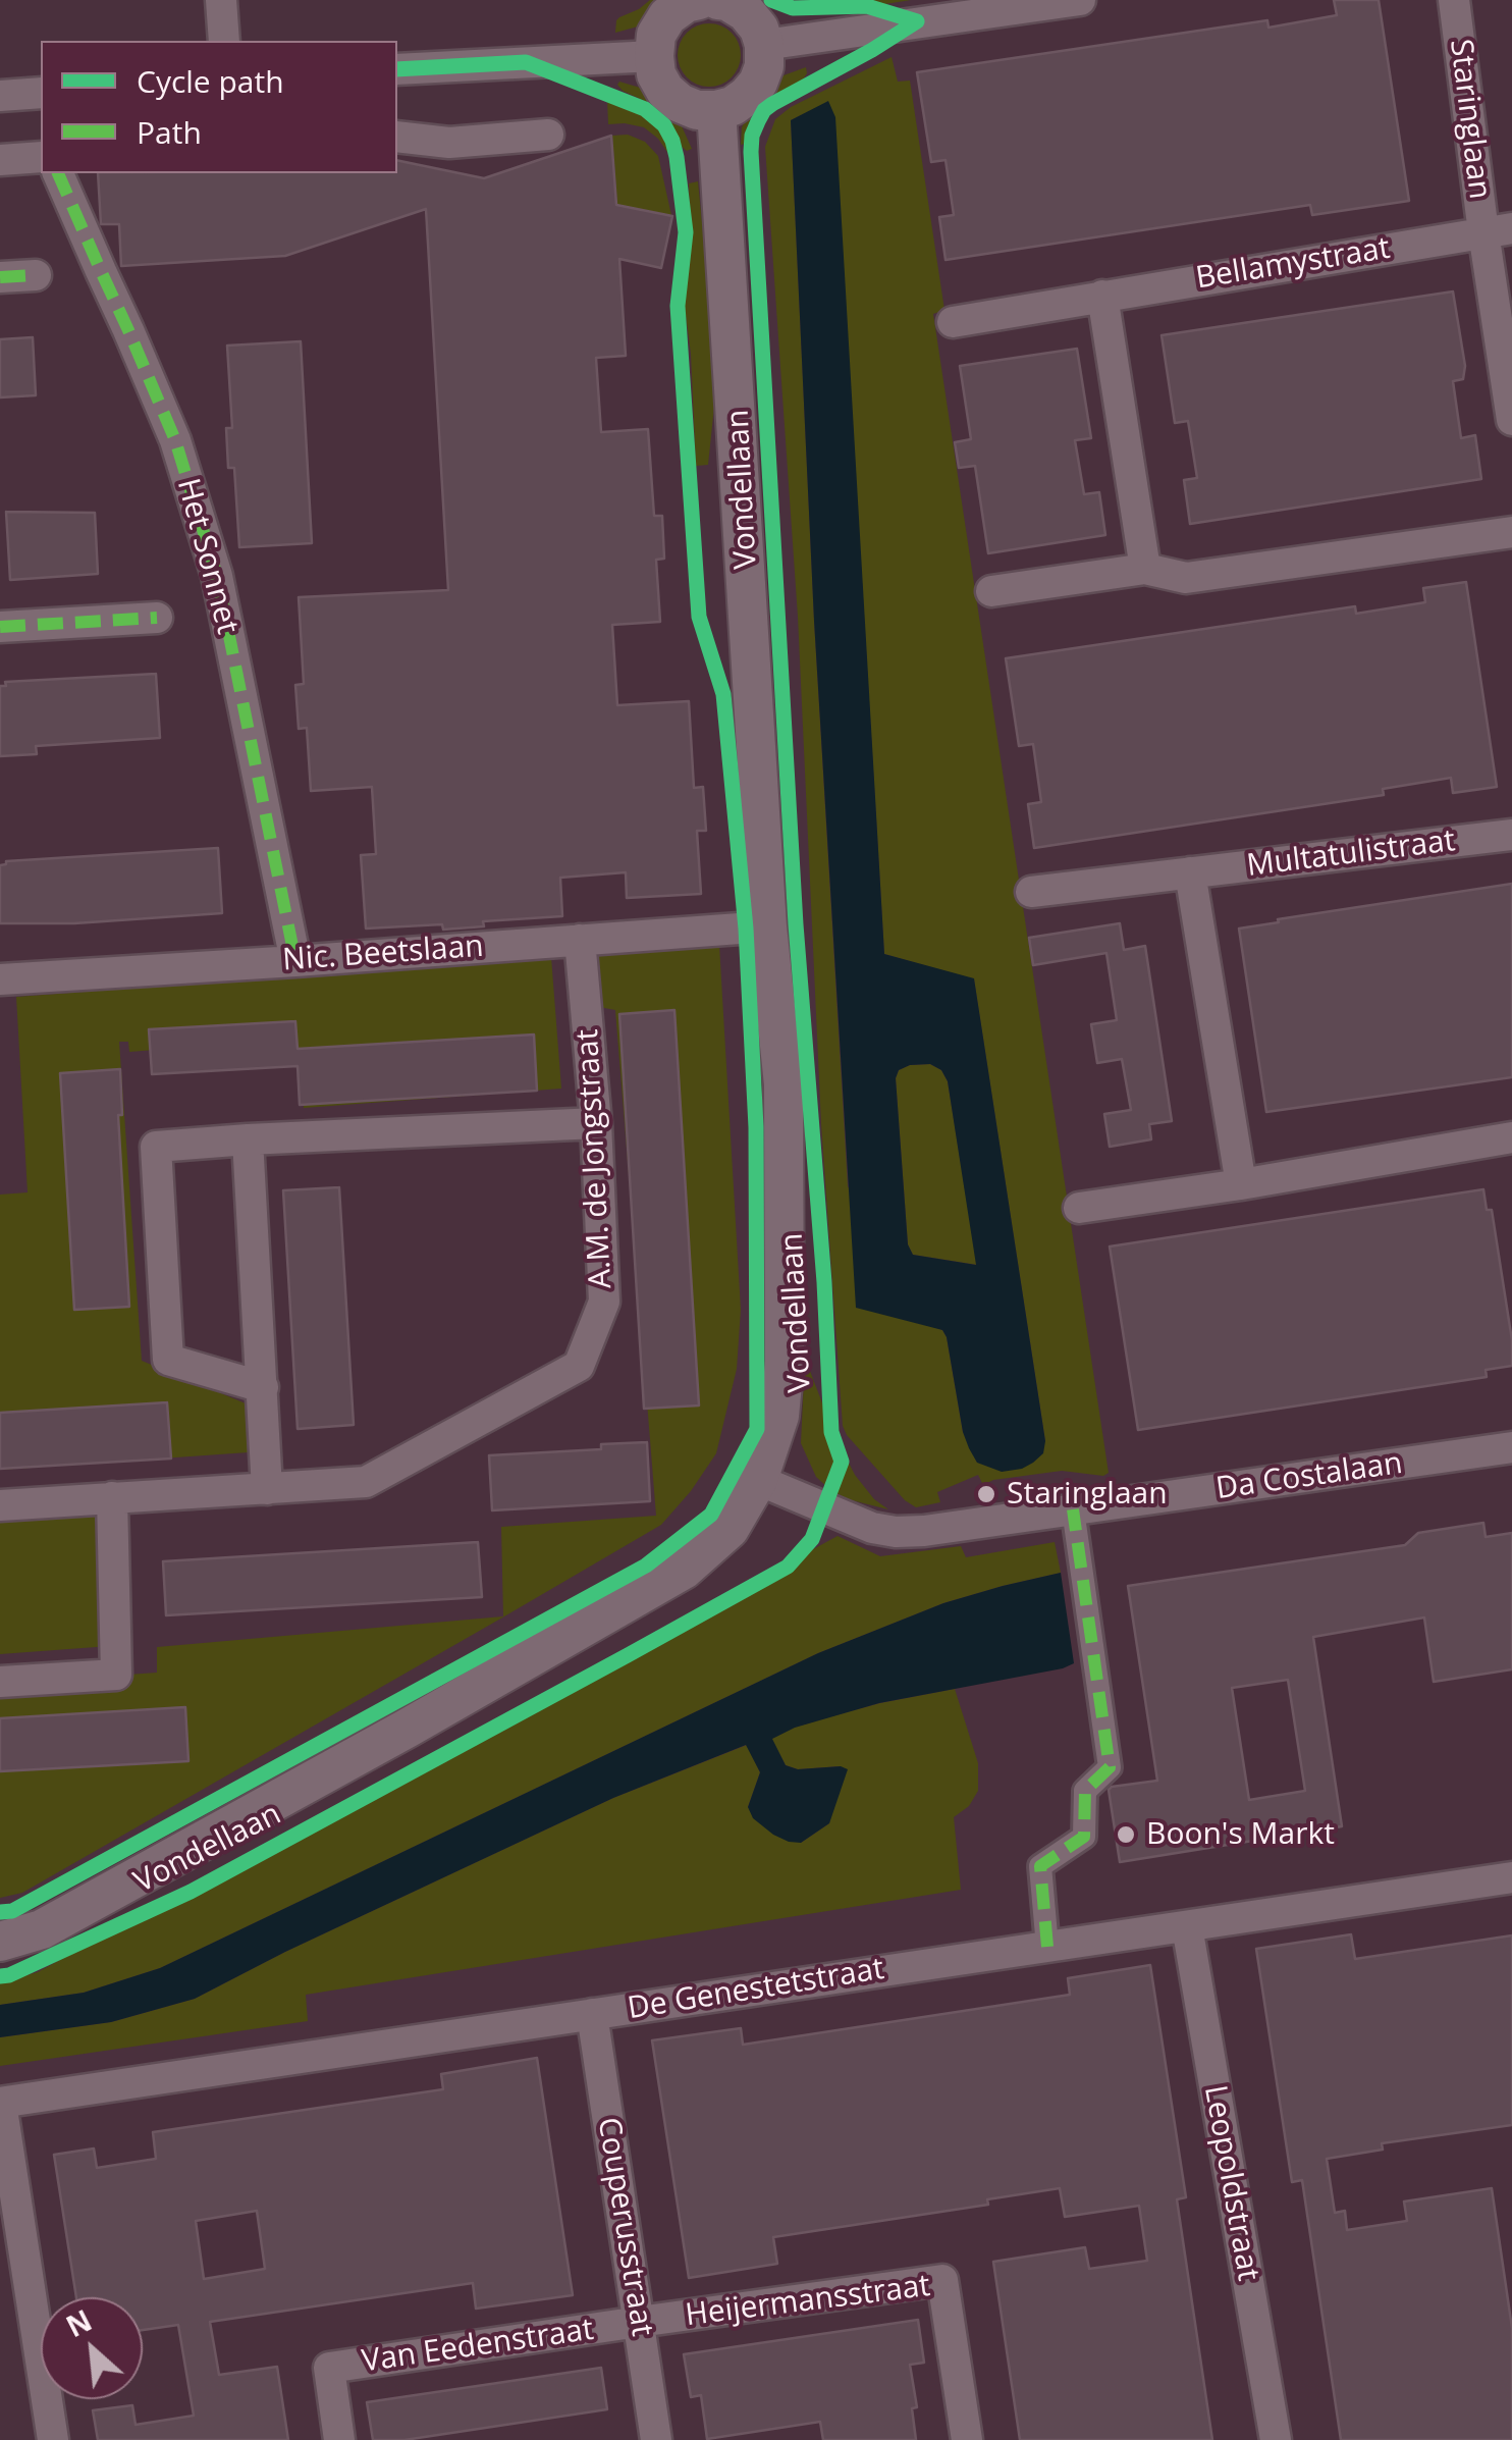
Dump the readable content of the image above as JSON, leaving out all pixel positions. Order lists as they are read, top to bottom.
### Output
{
  "streets": {
    "street": [
      "Staringlaan",
      "Bellamystraat",
      "Vondellaan",
      "Het Sonnet",
      "Multatulistraat",
      "Nic. Beetslaan",
      "A.M. de Jongstraat",
      "Da Costalaan",
      "De Genestetstraat",
      "Leopoldstraat",
      "Couperusstraat",
      "Heijermansstraat",
      "Van Eedenstraat"
    ]
  },
  "crossings": [
    ["Staringlaan", "Bellamystraat"],
    ["Vondellaan", "Nic. Beetslaan"],
    ["Vondellaan", "Da Costalaan"],
    ["Het Sonnet", "Nic. Beetslaan"],
    ["Nic. Beetslaan", "A.M. de Jongstraat"],
    ["De Genestetstraat", "Leopoldstraat"],
    ["De Genestetstraat", "Couperusstraat"],
    ["Couperusstraat", "Heijermansstraat"],
    ["Couperusstraat", "Van Eedenstraat"],
    ["Heijermansstraat", "Van Eedenstraat"]
  ],
  "places": ["Staringlaan", "Boon's Markt"],
  "legend": ["Cycle path", "Path"],
  "north": "top left"
}
